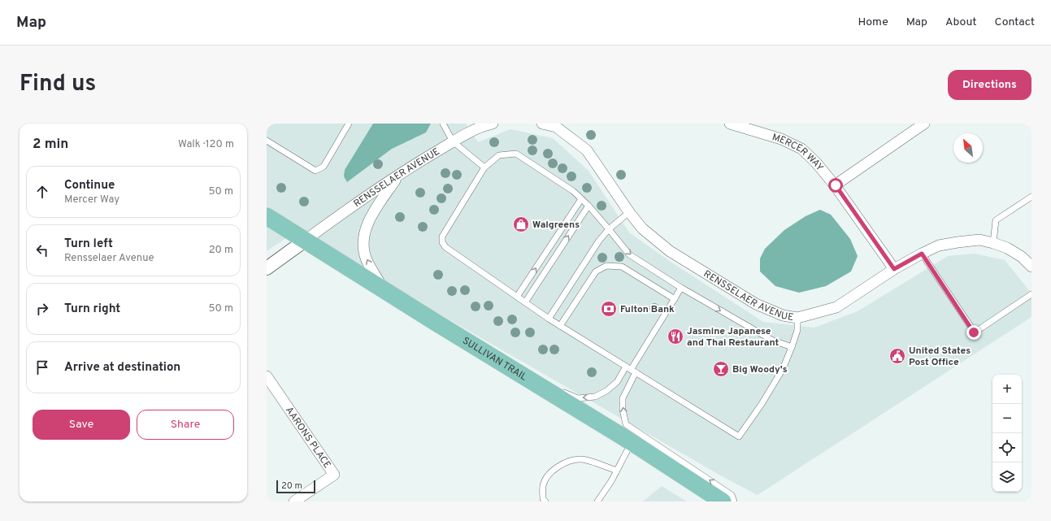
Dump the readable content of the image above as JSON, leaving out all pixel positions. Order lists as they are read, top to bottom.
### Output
{
  "streets": {
    "main road": ["SULLIVAN TRAIL"],
    "street": ["MERCER WAY", "RENSSELAER AVENUE", "AARONS PLACE"]
  },
  "crossings": [
    ["MERCER WAY", "RENSSELAER AVENUE"],
    ["RENSSELAER AVENUE", "SULLIVAN TRAIL"]
  ],
  "places": {
    "shop": ["Walgreens"],
    "bank": ["Fulton Bank"],
    "restaurant": ["Jasmine Japanese and Thai Restaurant"],
    "public building": ["United States Post Office"],
    "bar": ["Big Woody's"]
  },
  "scale_bar": "20 m",
  "north": "top left",
  "page": {
    "header": "Map",
    "nav": [
      "Home",
      "Map",
      "About",
      "Contact"
    ],
    "title": "Find us",
    "buttons": [
      "Directions",
      ["Save", "Share"]
    ],
    "heading": ["2 min", "Walk · 120 m"],
    "list": [
      ["Continue", "Mercer Way", "50 m"],
      ["Turn left", "Rensselaer Avenue", "20 m"],
      ["Turn right", "50 m"],
      "Arrive at destination"
    ],
    "map_buttons": ["+", "−"],
    "scale": "20 m"
  }
}
